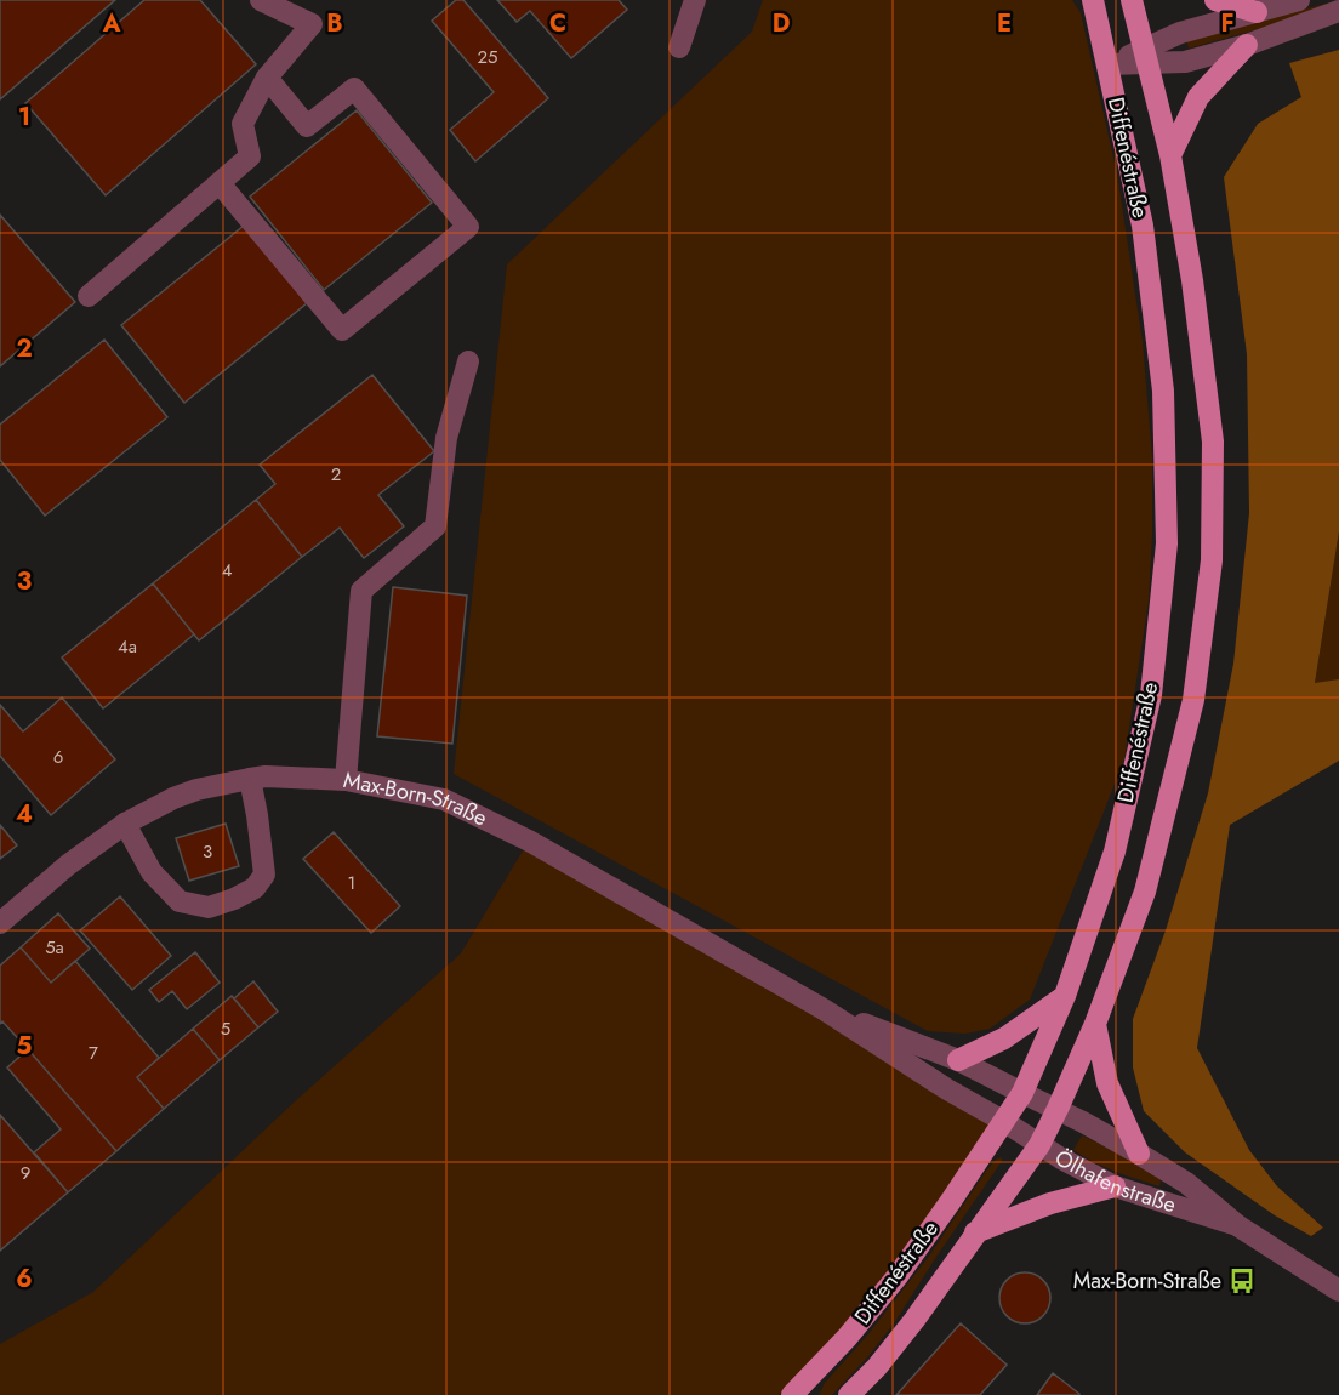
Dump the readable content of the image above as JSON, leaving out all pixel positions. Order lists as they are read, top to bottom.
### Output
{
  "streets": {
    "main road": ["Diffenéstraße"],
    "street": ["Max-Born-Straße", "Ölhafenstraße"]
  },
  "crossings": [
    ["Diffenéstraße", "Max-Born-Straße"],
    ["Diffenéstraße", "Ölhafenstraße"],
    ["Max-Born-Straße", "Ölhafenstraße"]
  ],
  "places": {
    "bus stop": ["Max-Born-Straße"]
  },
  "house_numbers": [
    "25",
    "2",
    "4",
    "4a",
    "6",
    "3",
    "1",
    "5a",
    "5",
    "7",
    "9"
  ],
  "grid": {
    "columns": [
      "A",
      "B",
      "C",
      "D",
      "E",
      "F"
    ],
    "rows": [
      "1",
      "2",
      "3",
      "4",
      "5",
      "6"
    ]
  }
}
